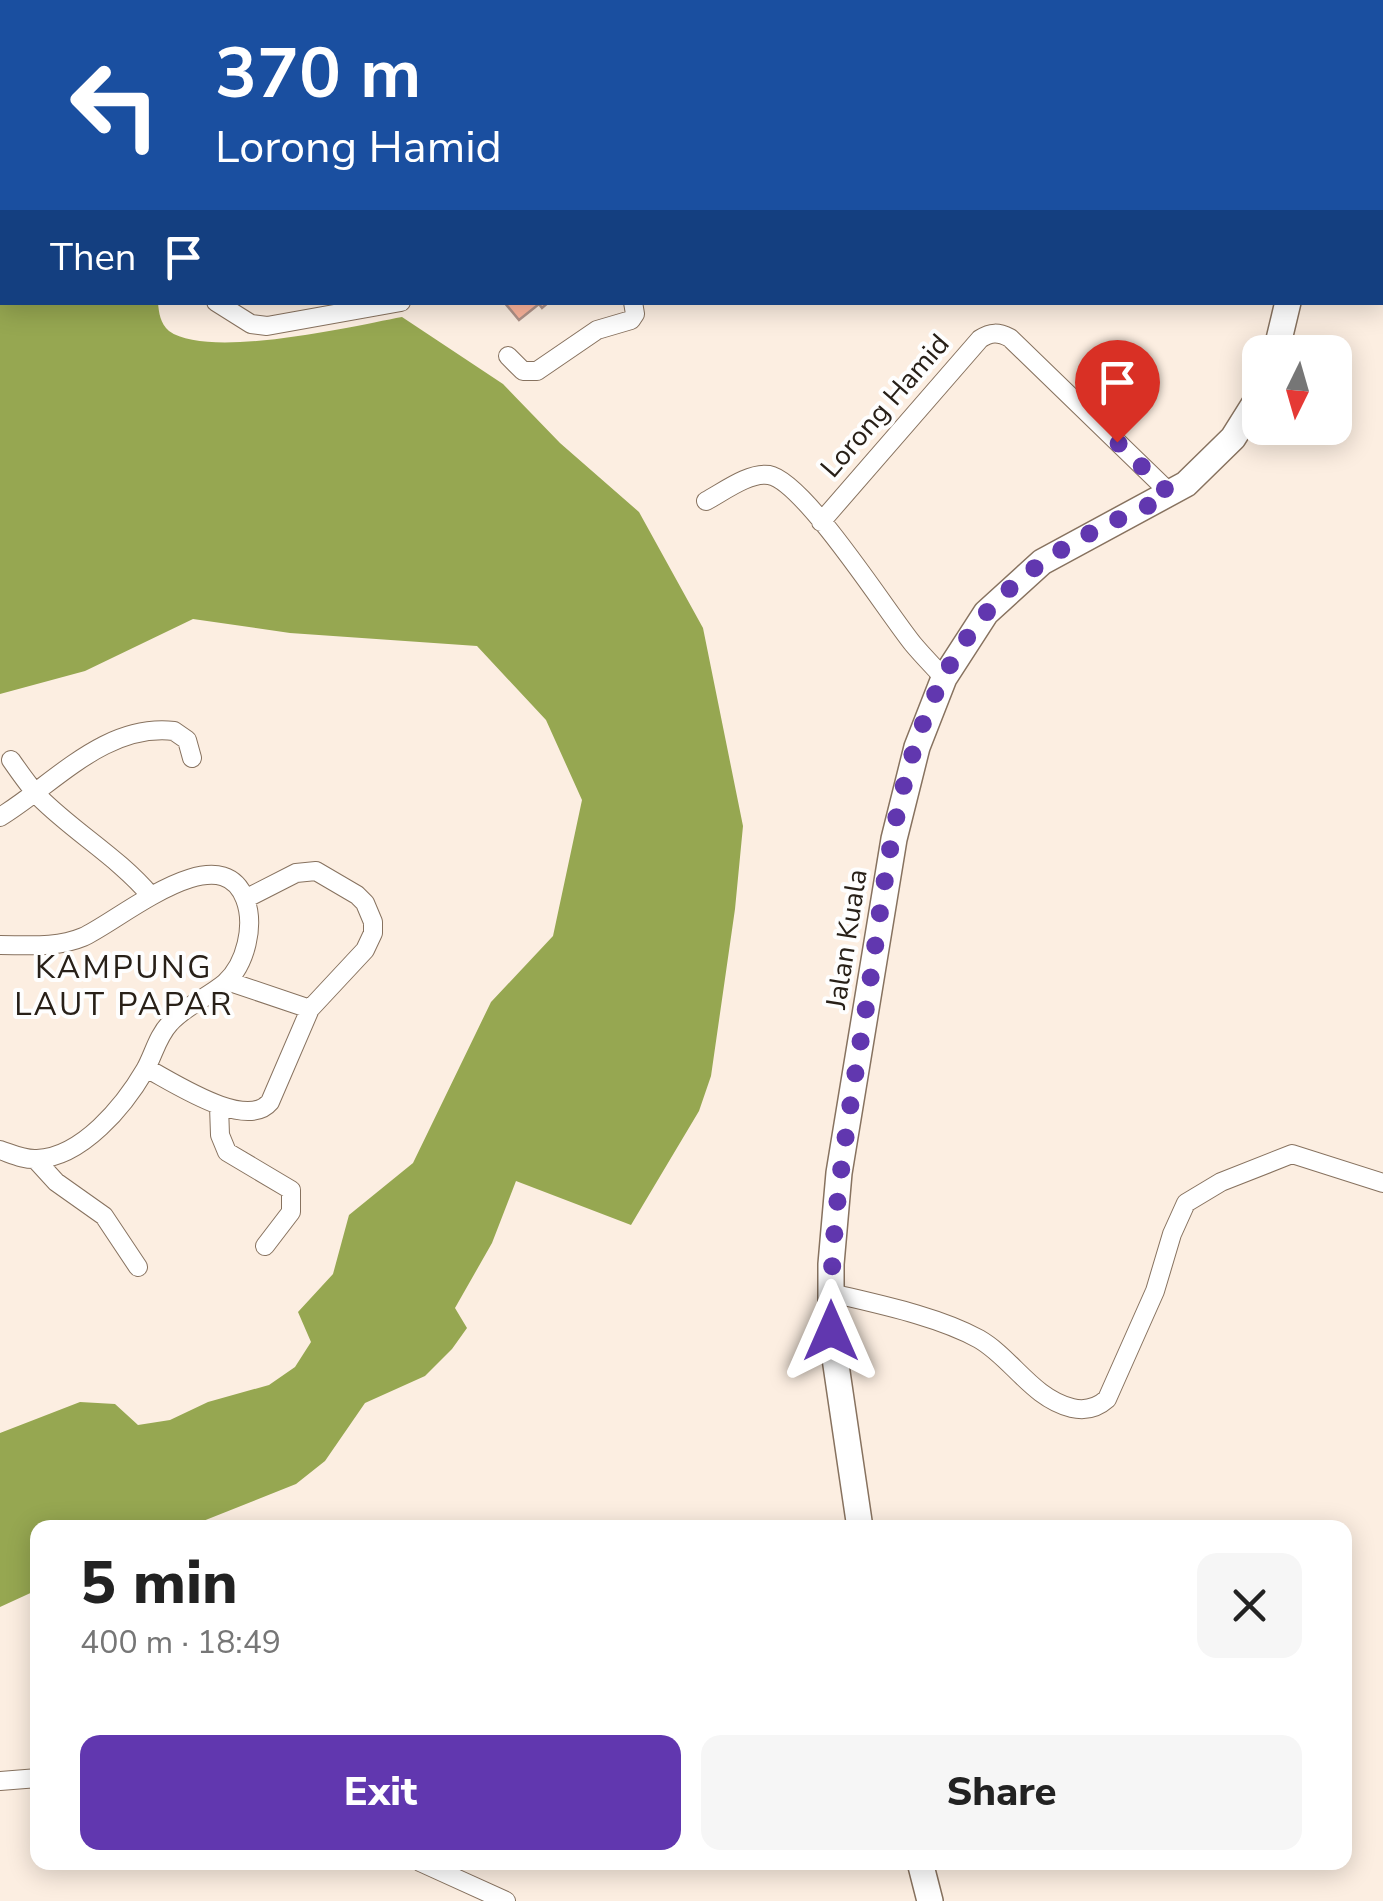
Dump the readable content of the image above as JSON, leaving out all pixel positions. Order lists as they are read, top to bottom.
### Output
{
  "streets": {
    "main road": ["Jalan Kuala"],
    "street": ["Lorong Hamid"]
  },
  "crossings": [
    ["Lorong Hamid", "Jalan Kuala"]
  ],
  "districts": ["KAMPUNG LAUT PAPAR"],
  "north": "bottom",
  "page": {
    "turn": ["370 m", "Lorong Hamid"],
    "then": "Then",
    "heading": ["5 min", "400 m · 18:49"],
    "buttons": ["Exit", "Share"]
  }
}
